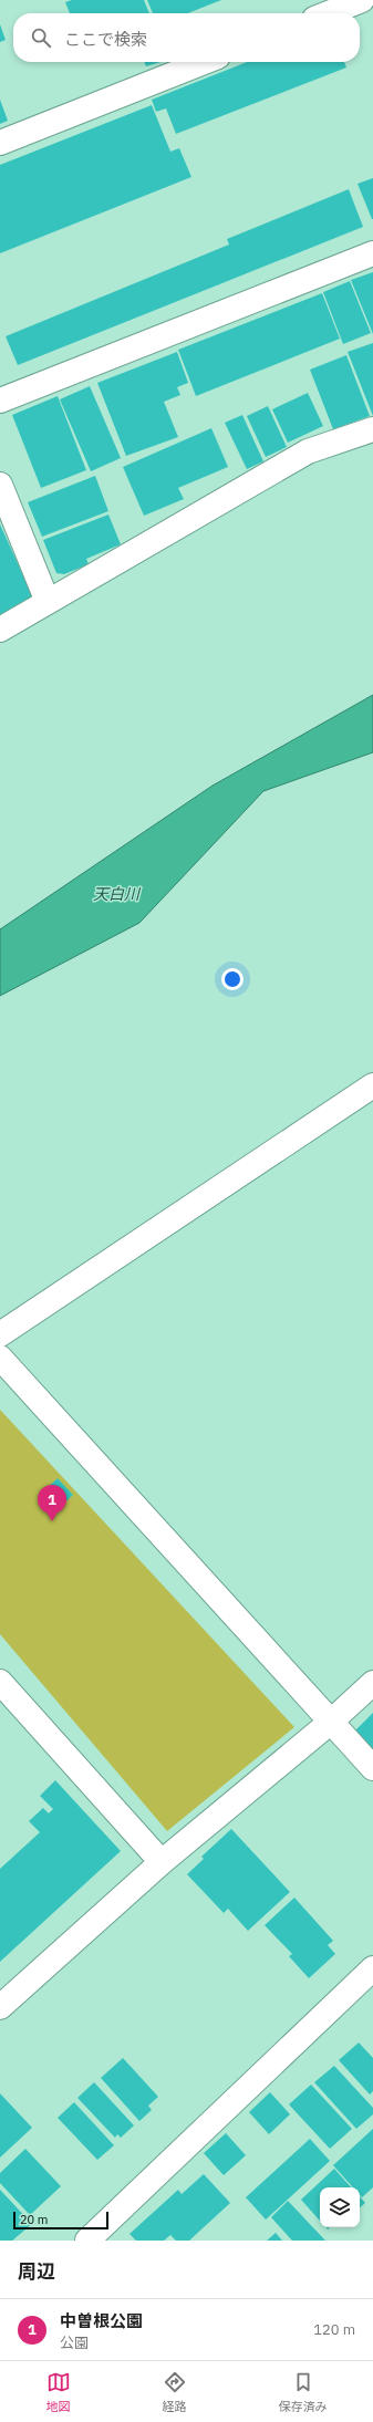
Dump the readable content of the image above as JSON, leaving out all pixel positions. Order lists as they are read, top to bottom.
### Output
{
  "water": ["天白川"],
  "scale_bar": "20 m",
  "page": {
    "search": "ここで検索",
    "pins": "1",
    "scale": "20 m",
    "heading": "周辺",
    "list": [
      {
        "mark": "1",
        "name": "中曽根公園",
        "note": "公園",
        "value": "120 m"
      }
    ],
    "nav": ["地図", "経路", "保存済み"]
  }
}
